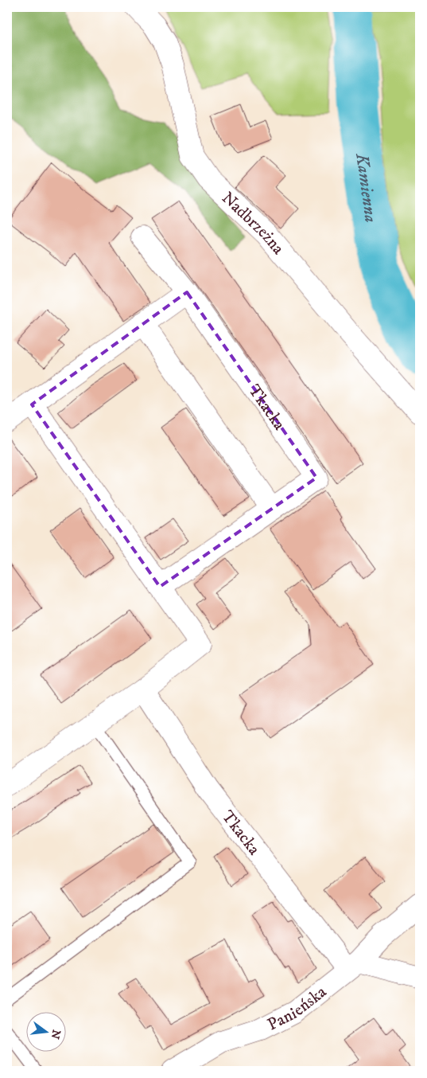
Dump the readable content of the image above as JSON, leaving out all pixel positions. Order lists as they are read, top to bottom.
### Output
{
  "streets": {
    "street": ["Nadbrzeżna", "Tkacka", "Panieńska"]
  },
  "crossings": [
    ["Tkacka", "Panieńska"]
  ],
  "water": ["Kamienna"],
  "north": "right"
}
